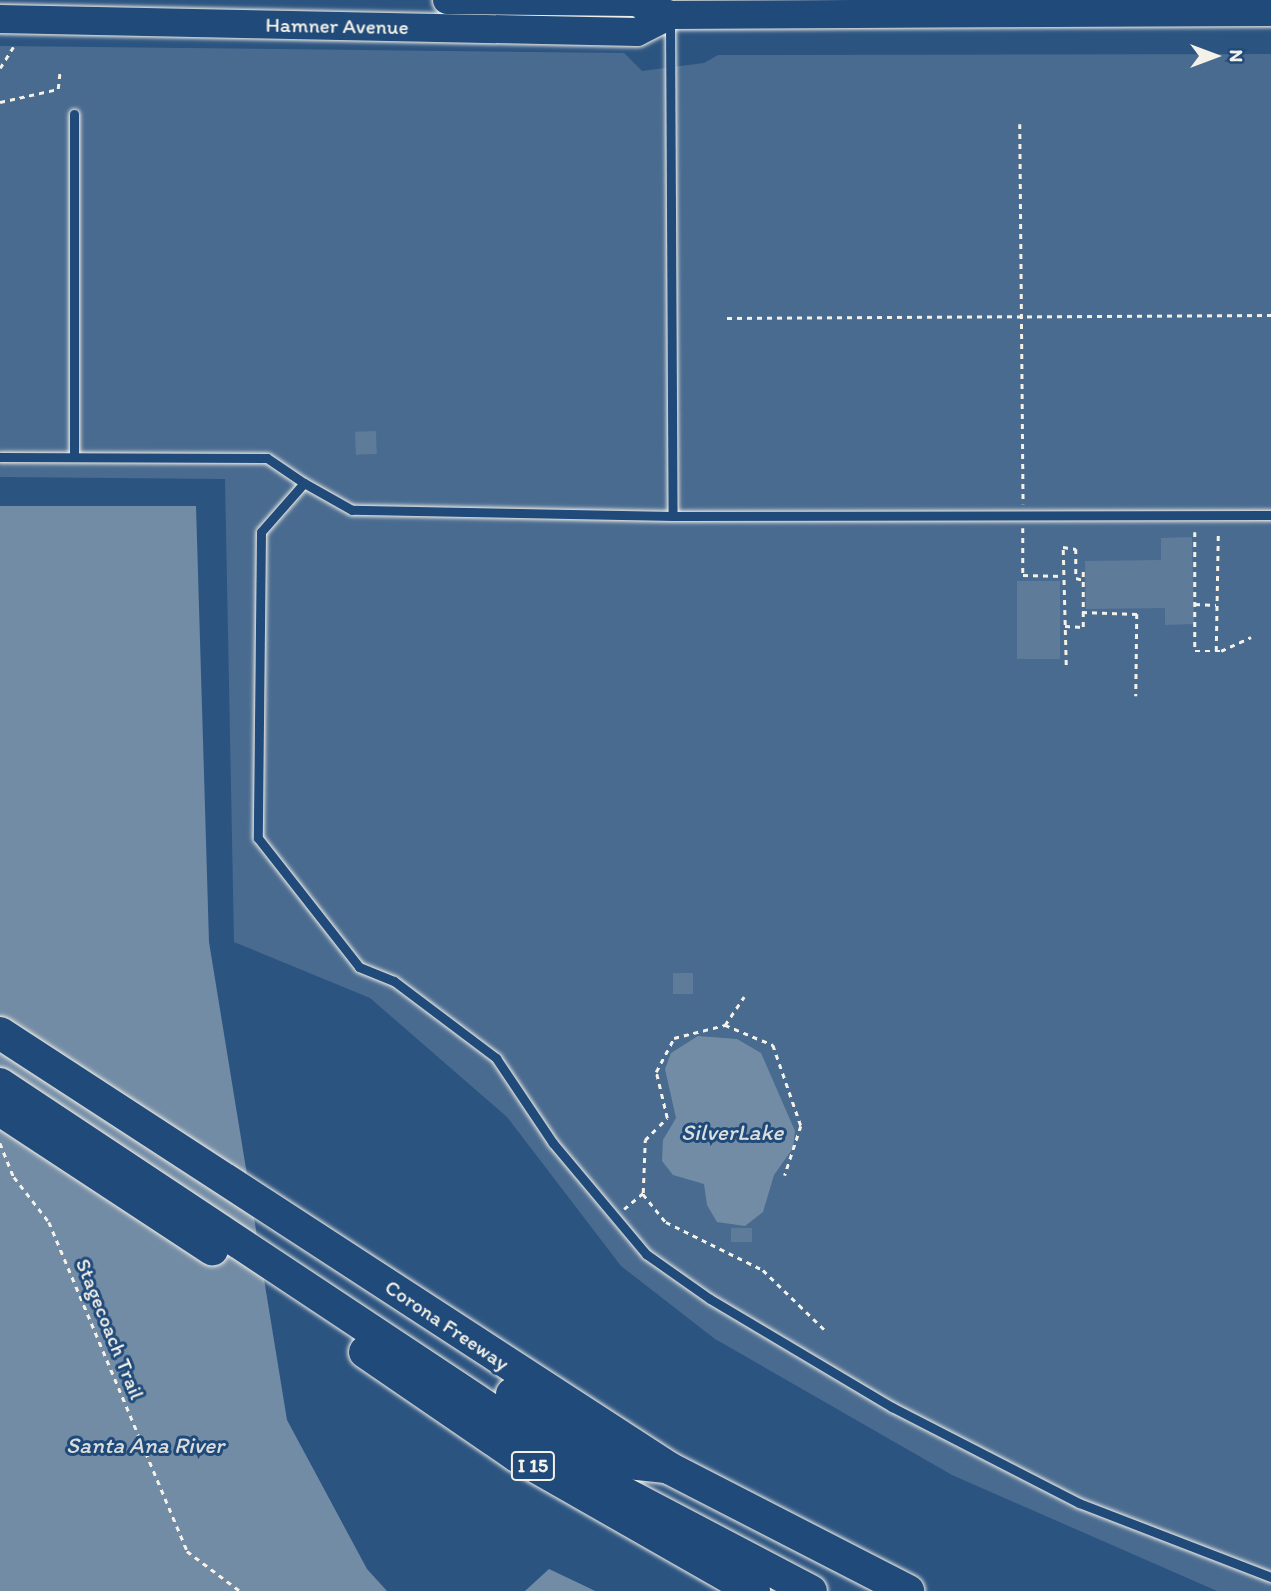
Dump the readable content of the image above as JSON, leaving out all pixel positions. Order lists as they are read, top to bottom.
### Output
{
  "streets": {
    "highway": ["Corona Freeway", "I 15"],
    "main road": ["Hamner Avenue"],
    "path": ["Stagecoach Trail"]
  },
  "water": ["SilverLake", "Santa Ana River"],
  "north": "right"
}
